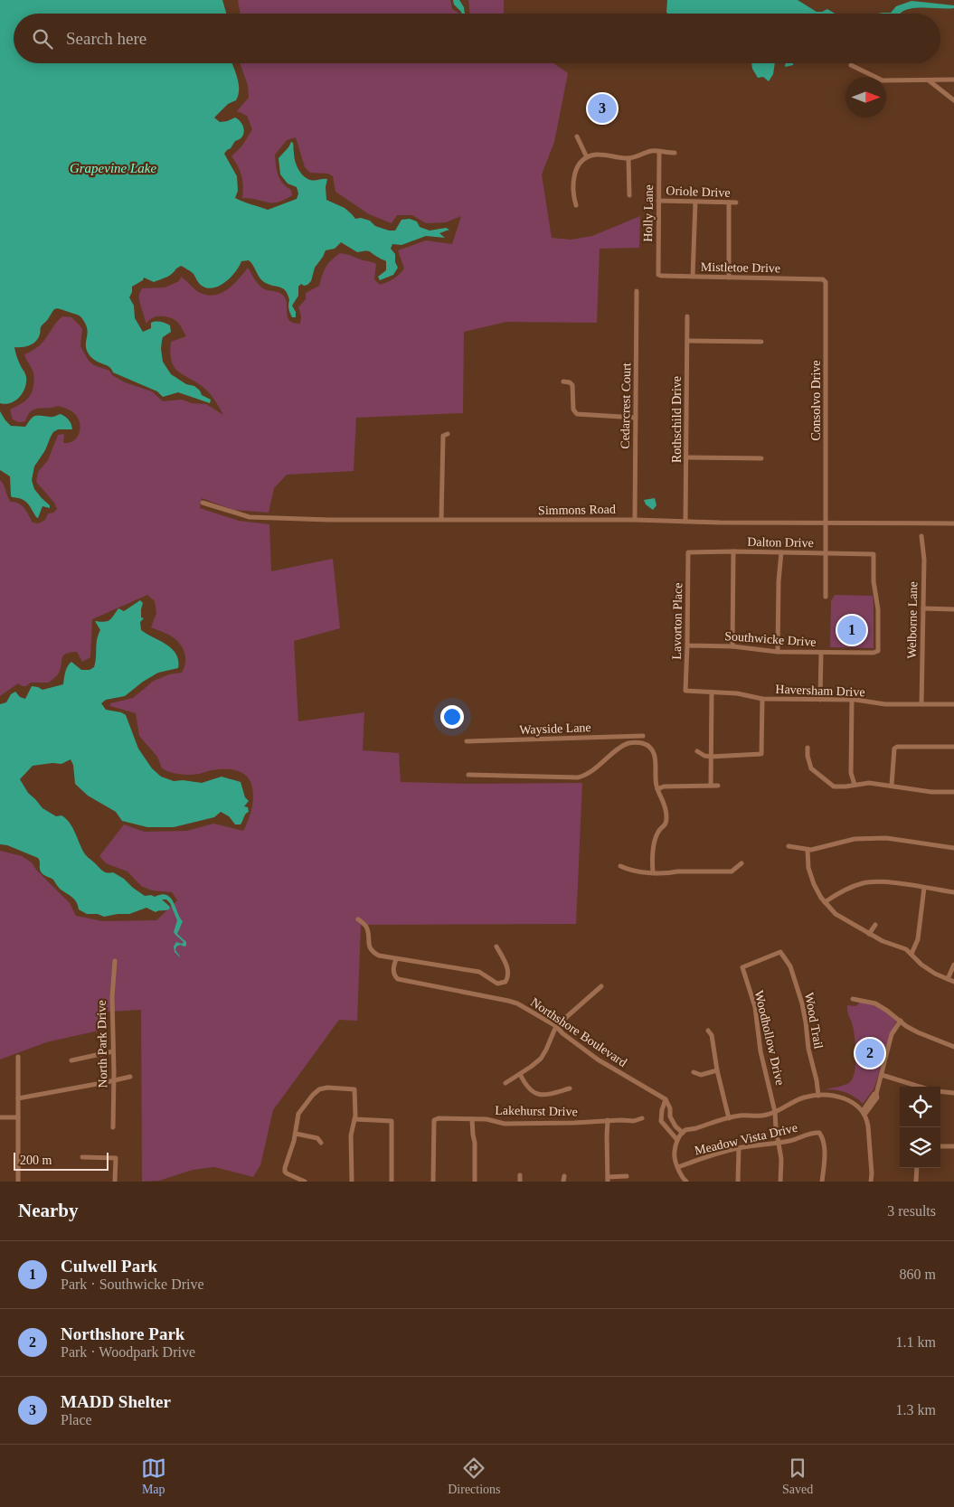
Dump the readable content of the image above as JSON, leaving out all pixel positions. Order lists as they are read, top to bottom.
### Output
{
  "streets": {
    "street": [
      "Oriole Drive",
      "Holly Lane",
      "Mistletoe Drive",
      "Consolvo Drive",
      "Cedarcrest Court",
      "Rothschild Drive",
      "Simmons Road",
      "Dalton Drive",
      "Welborne Lane",
      "Lavorton Place",
      "Southwicke Drive",
      "Haversham Drive",
      "Wayside Lane",
      "Wood Trail",
      "Northshore Boulevard",
      "Woodhollow Drive",
      "North Park Drive",
      "Lakehurst Drive",
      "Meadow Vista Drive"
    ]
  },
  "crossings": [
    ["Oriole Drive", "Holly Lane"],
    ["Holly Lane", "Mistletoe Drive"],
    ["Mistletoe Drive", "Consolvo Drive"],
    ["Consolvo Drive", "Simmons Road"],
    ["Consolvo Drive", "Dalton Drive"],
    ["Cedarcrest Court", "Simmons Road"],
    ["Rothschild Drive", "Simmons Road"],
    ["Dalton Drive", "Lavorton Place"],
    ["Dalton Drive", "Southwicke Drive"],
    ["Welborne Lane", "Haversham Drive"],
    ["Lavorton Place", "Southwicke Drive"],
    ["Lavorton Place", "Haversham Drive"],
    ["Wood Trail", "Woodhollow Drive"],
    ["Woodhollow Drive", "Meadow Vista Drive"]
  ],
  "water": ["Grapevine Lake"],
  "scale_bar": "200 m",
  "north": "right",
  "page": {
    "search": "Search here",
    "pins": ["3", "1", "2"],
    "scale": "200 m",
    "heading": ["Nearby", "3 results"],
    "list": [
      {
        "mark": "1",
        "name": "Culwell Park",
        "note": "Park · Southwicke Drive",
        "value": "860 m"
      },
      {
        "mark": "2",
        "name": "Northshore Park",
        "note": "Park · Woodpark Drive",
        "value": "1.1 km"
      },
      {
        "mark": "3",
        "name": "MADD Shelter",
        "note": "Place",
        "value": "1.3 km"
      }
    ],
    "nav": ["Map", "Directions", "Saved"]
  }
}
